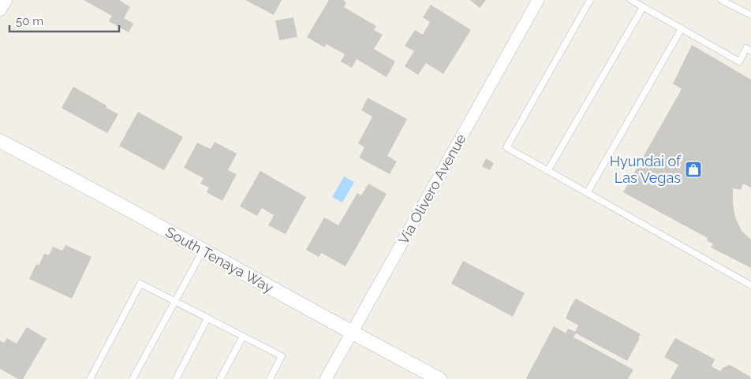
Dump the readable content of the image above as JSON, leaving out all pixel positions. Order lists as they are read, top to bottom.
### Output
{
  "streets": {
    "street": ["Via Olivero Avenue", "South Tenaya Way"]
  },
  "crossings": [
    ["Via Olivero Avenue", "South Tenaya Way"]
  ],
  "places": {
    "shop": ["Hyundai of Las Vegas"]
  },
  "scale_bar": "50 m"
}
